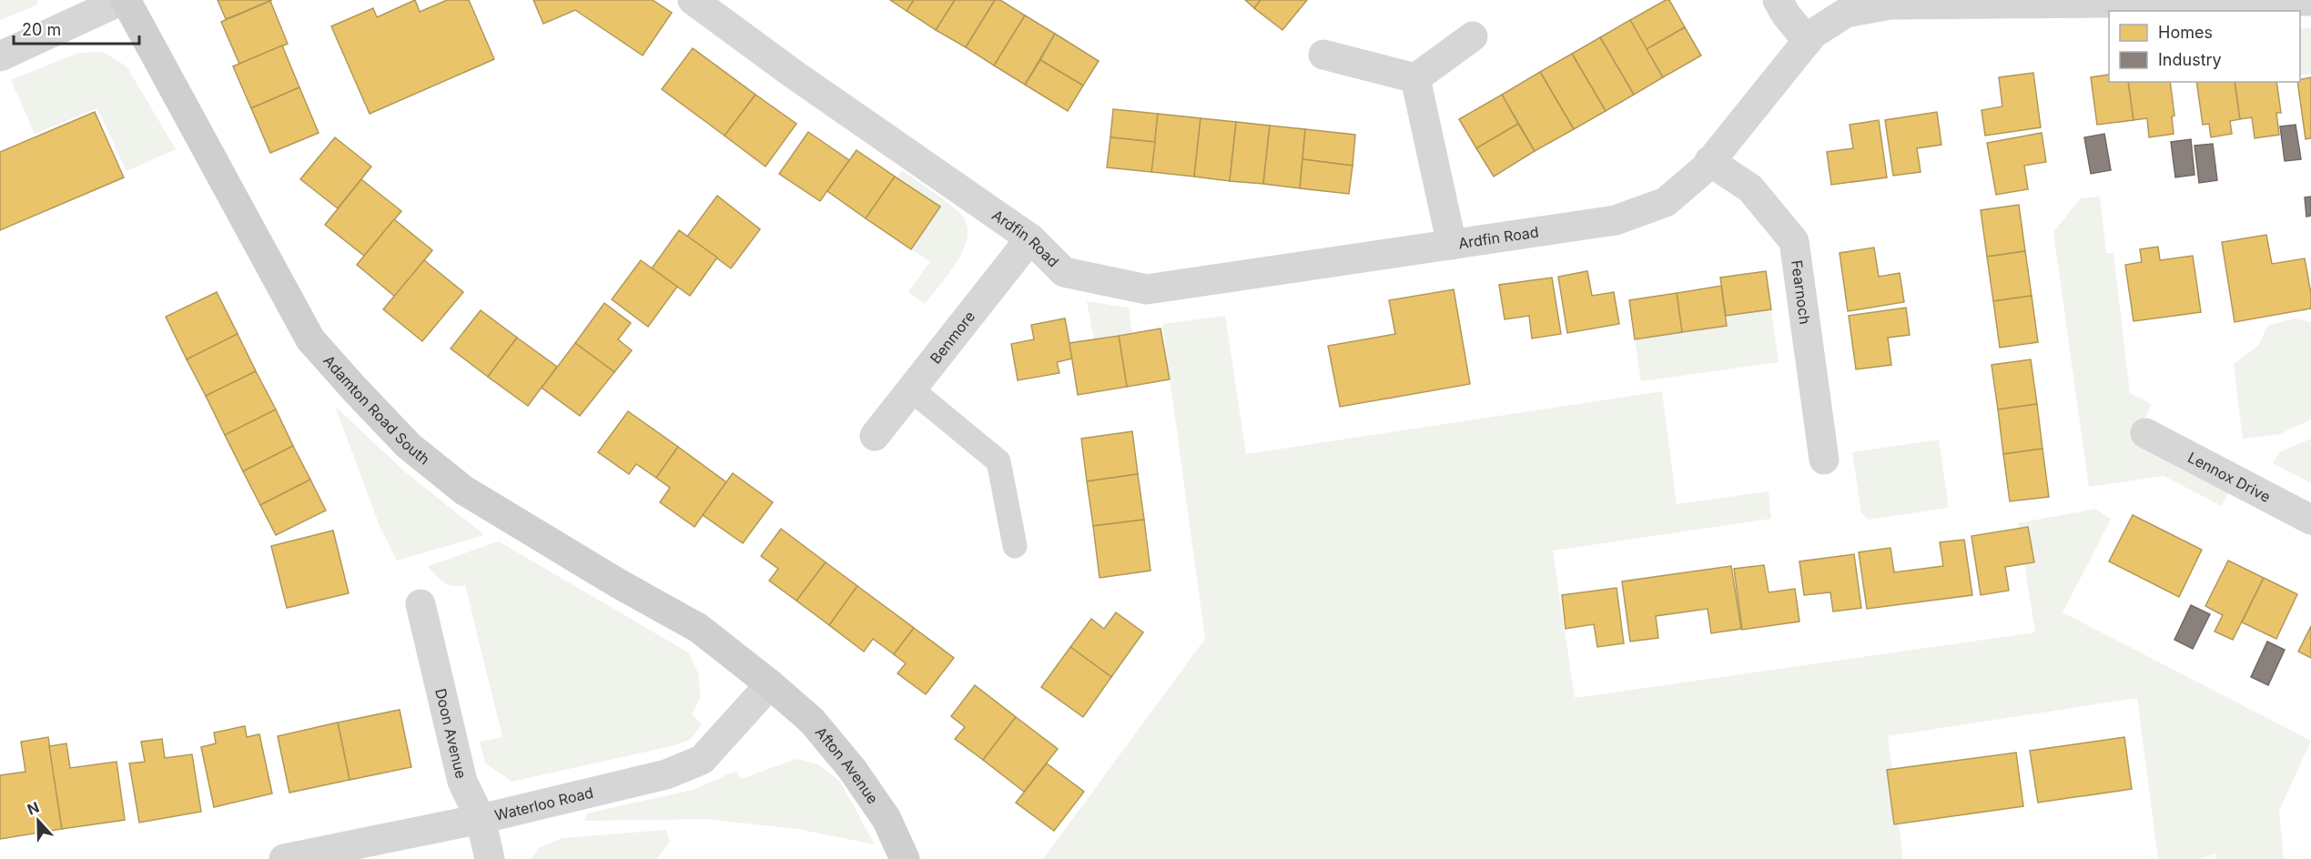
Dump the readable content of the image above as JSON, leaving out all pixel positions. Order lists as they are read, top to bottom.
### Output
{
  "streets": {
    "street": [
      "Ardfin Road",
      "Fearnoch",
      "Benmore",
      "Adamton Road South",
      "Lennox Drive",
      "Doon Avenue",
      "Afton Avenue",
      "Waterloo Road"
    ]
  },
  "crossings": [
    ["Ardfin Road", "Fearnoch"],
    ["Ardfin Road", "Benmore"],
    ["Adamton Road South", "Afton Avenue"],
    ["Adamton Road South", "Waterloo Road"],
    ["Doon Avenue", "Waterloo Road"],
    ["Afton Avenue", "Waterloo Road"]
  ],
  "legend": ["Homes", "Industry"],
  "scale_bar": "20 m",
  "north": "top"
}
